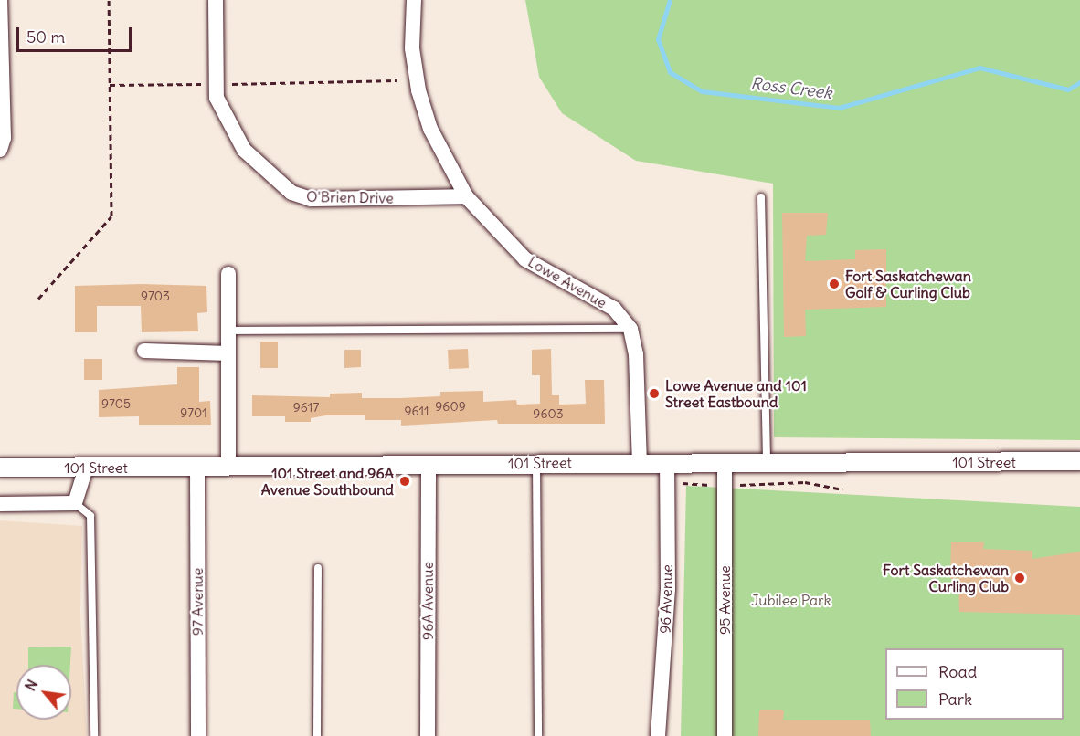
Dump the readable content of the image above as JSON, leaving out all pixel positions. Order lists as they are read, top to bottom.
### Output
{
  "streets": {
    "street": [
      "O'Brien Drive",
      "Lowe Avenue",
      "101 Street",
      "96 Avenue",
      "95 Avenue",
      "96A Avenue",
      "97 Avenue"
    ]
  },
  "crossings": [
    ["O'Brien Drive", "Lowe Avenue"],
    ["101 Street", "96 Avenue"],
    ["101 Street", "95 Avenue"],
    ["101 Street", "96A Avenue"],
    ["101 Street", "97 Avenue"]
  ],
  "water": ["Ross Creek"],
  "parks": ["Jubilee Park"],
  "places": [
    "Fort Saskatchewan Golf & Curling Club",
    "Lowe Avenue and 101 Street Eastbound",
    "101 Street and 96A Avenue Southbound",
    "Fort Saskatchewan Curling Club"
  ],
  "house_numbers": [
    "9703",
    "9705",
    "9609",
    "9617",
    "9611",
    "9701",
    "9603"
  ],
  "legend": ["Road", "Park"],
  "scale_bar": "50 m",
  "north": "top left"
}
